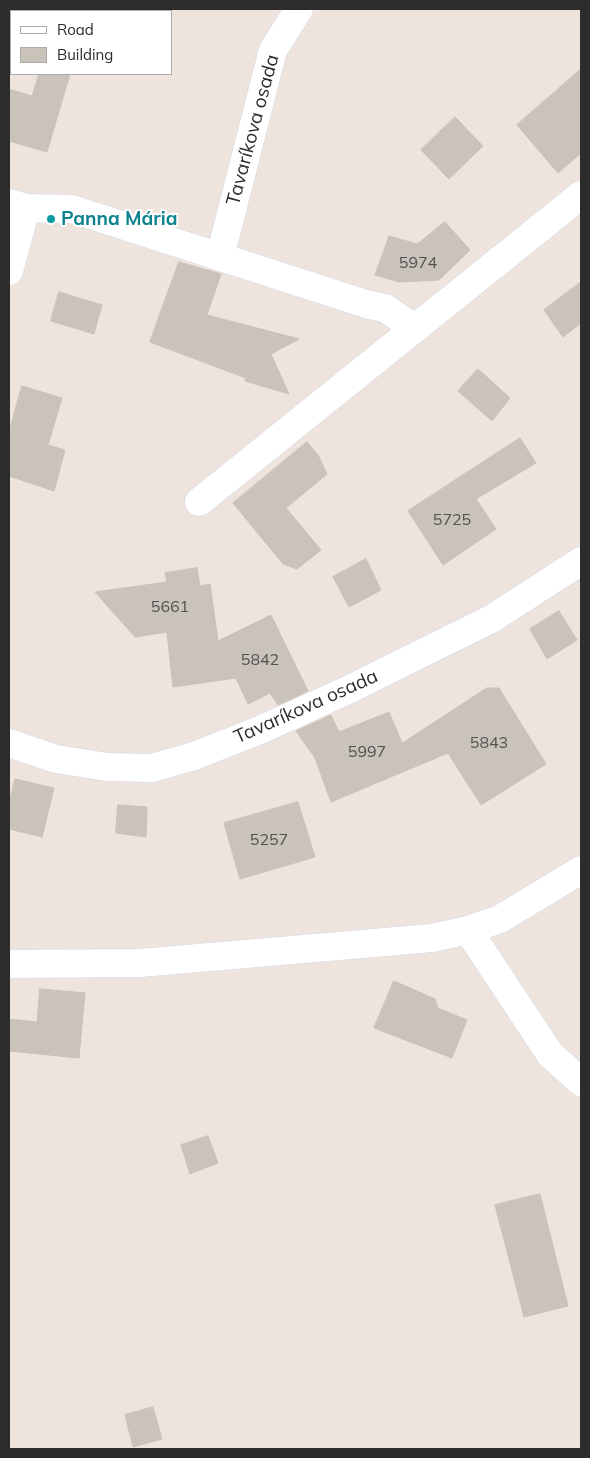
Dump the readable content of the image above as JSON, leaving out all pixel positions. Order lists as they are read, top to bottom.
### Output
{
  "streets": {
    "street": ["Tavaríkova osada"]
  },
  "places": ["Panna Mária"],
  "house_numbers": [
    "5974",
    "5725",
    "5661",
    "5842",
    "5843",
    "5997",
    "5257"
  ],
  "legend": ["Road", "Building"]
}
